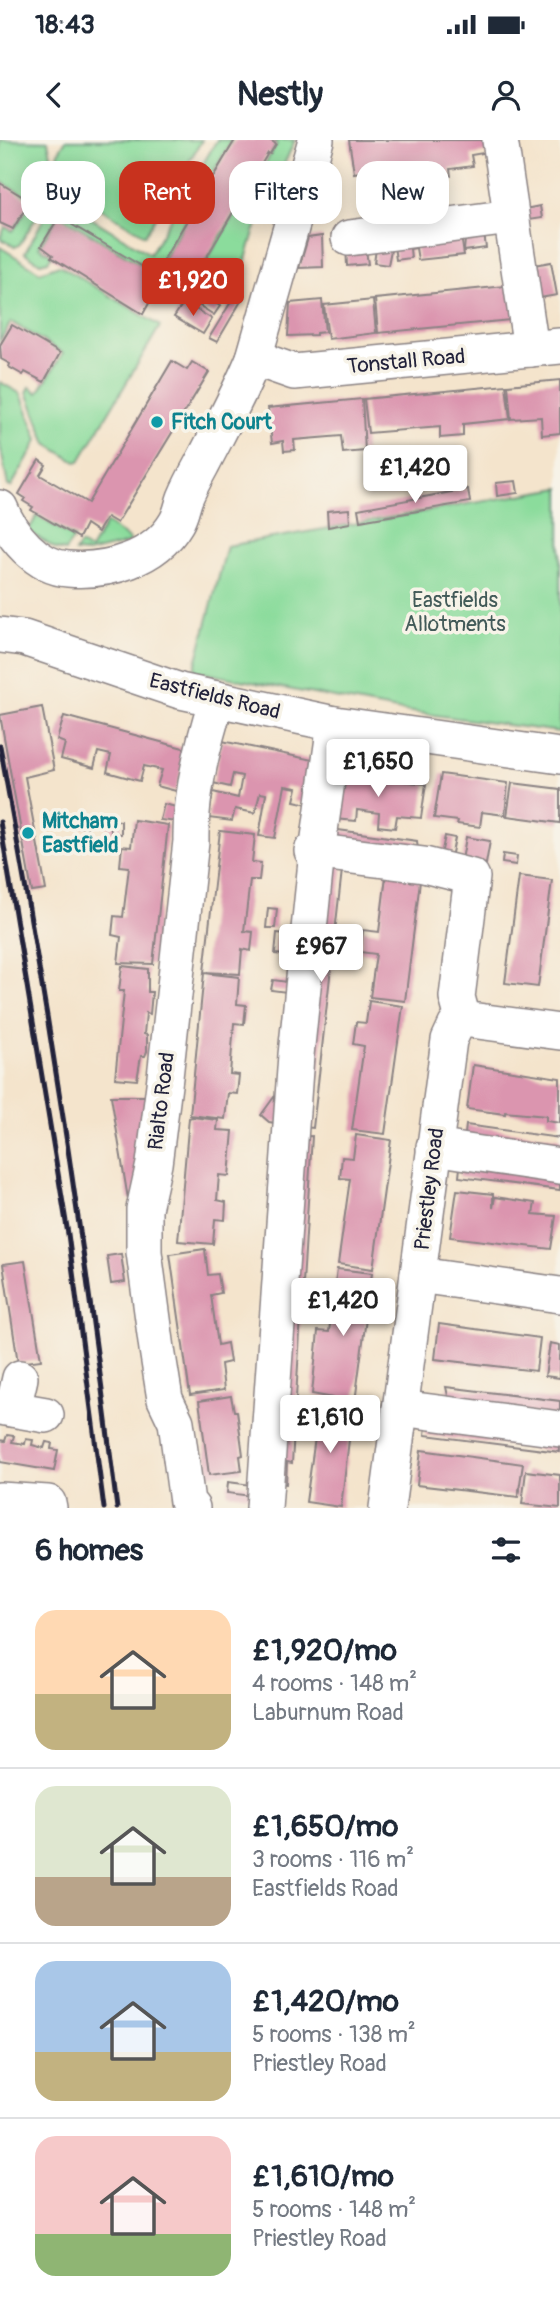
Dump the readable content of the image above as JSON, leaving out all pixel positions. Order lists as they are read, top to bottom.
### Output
{
  "streets": {
    "street": [
      "Tonstall Road",
      "Eastfields Road",
      "Rialto Road",
      "Priestley Road"
    ]
  },
  "crossings": [
    ["Eastfields Road", "Rialto Road"]
  ],
  "parks": ["Eastfields Allotments"],
  "places": ["Fitch Court", "Mitcham Eastfield"],
  "page": {
    "status": "18:43",
    "header": "Nestly",
    "chip": [
      "Buy",
      "Rent",
      "Filters",
      "New"
    ],
    "price": [
      "£1,920",
      "£1,420",
      "£1,650",
      "£967",
      "£1,420",
      "£1,610"
    ],
    "heading": "6 homes",
    "list": [
      {
        "name": "£1,920/mo",
        "note": "4 rooms · 148 m² · Laburnum Road"
      },
      {
        "name": "£1,650/mo",
        "note": "3 rooms · 116 m² · Eastfields Road"
      },
      {
        "name": "£1,420/mo",
        "note": "5 rooms · 138 m² · Priestley Road"
      },
      {
        "name": "£1,610/mo",
        "note": "5 rooms · 148 m² · Priestley Road"
      }
    ]
  }
}
